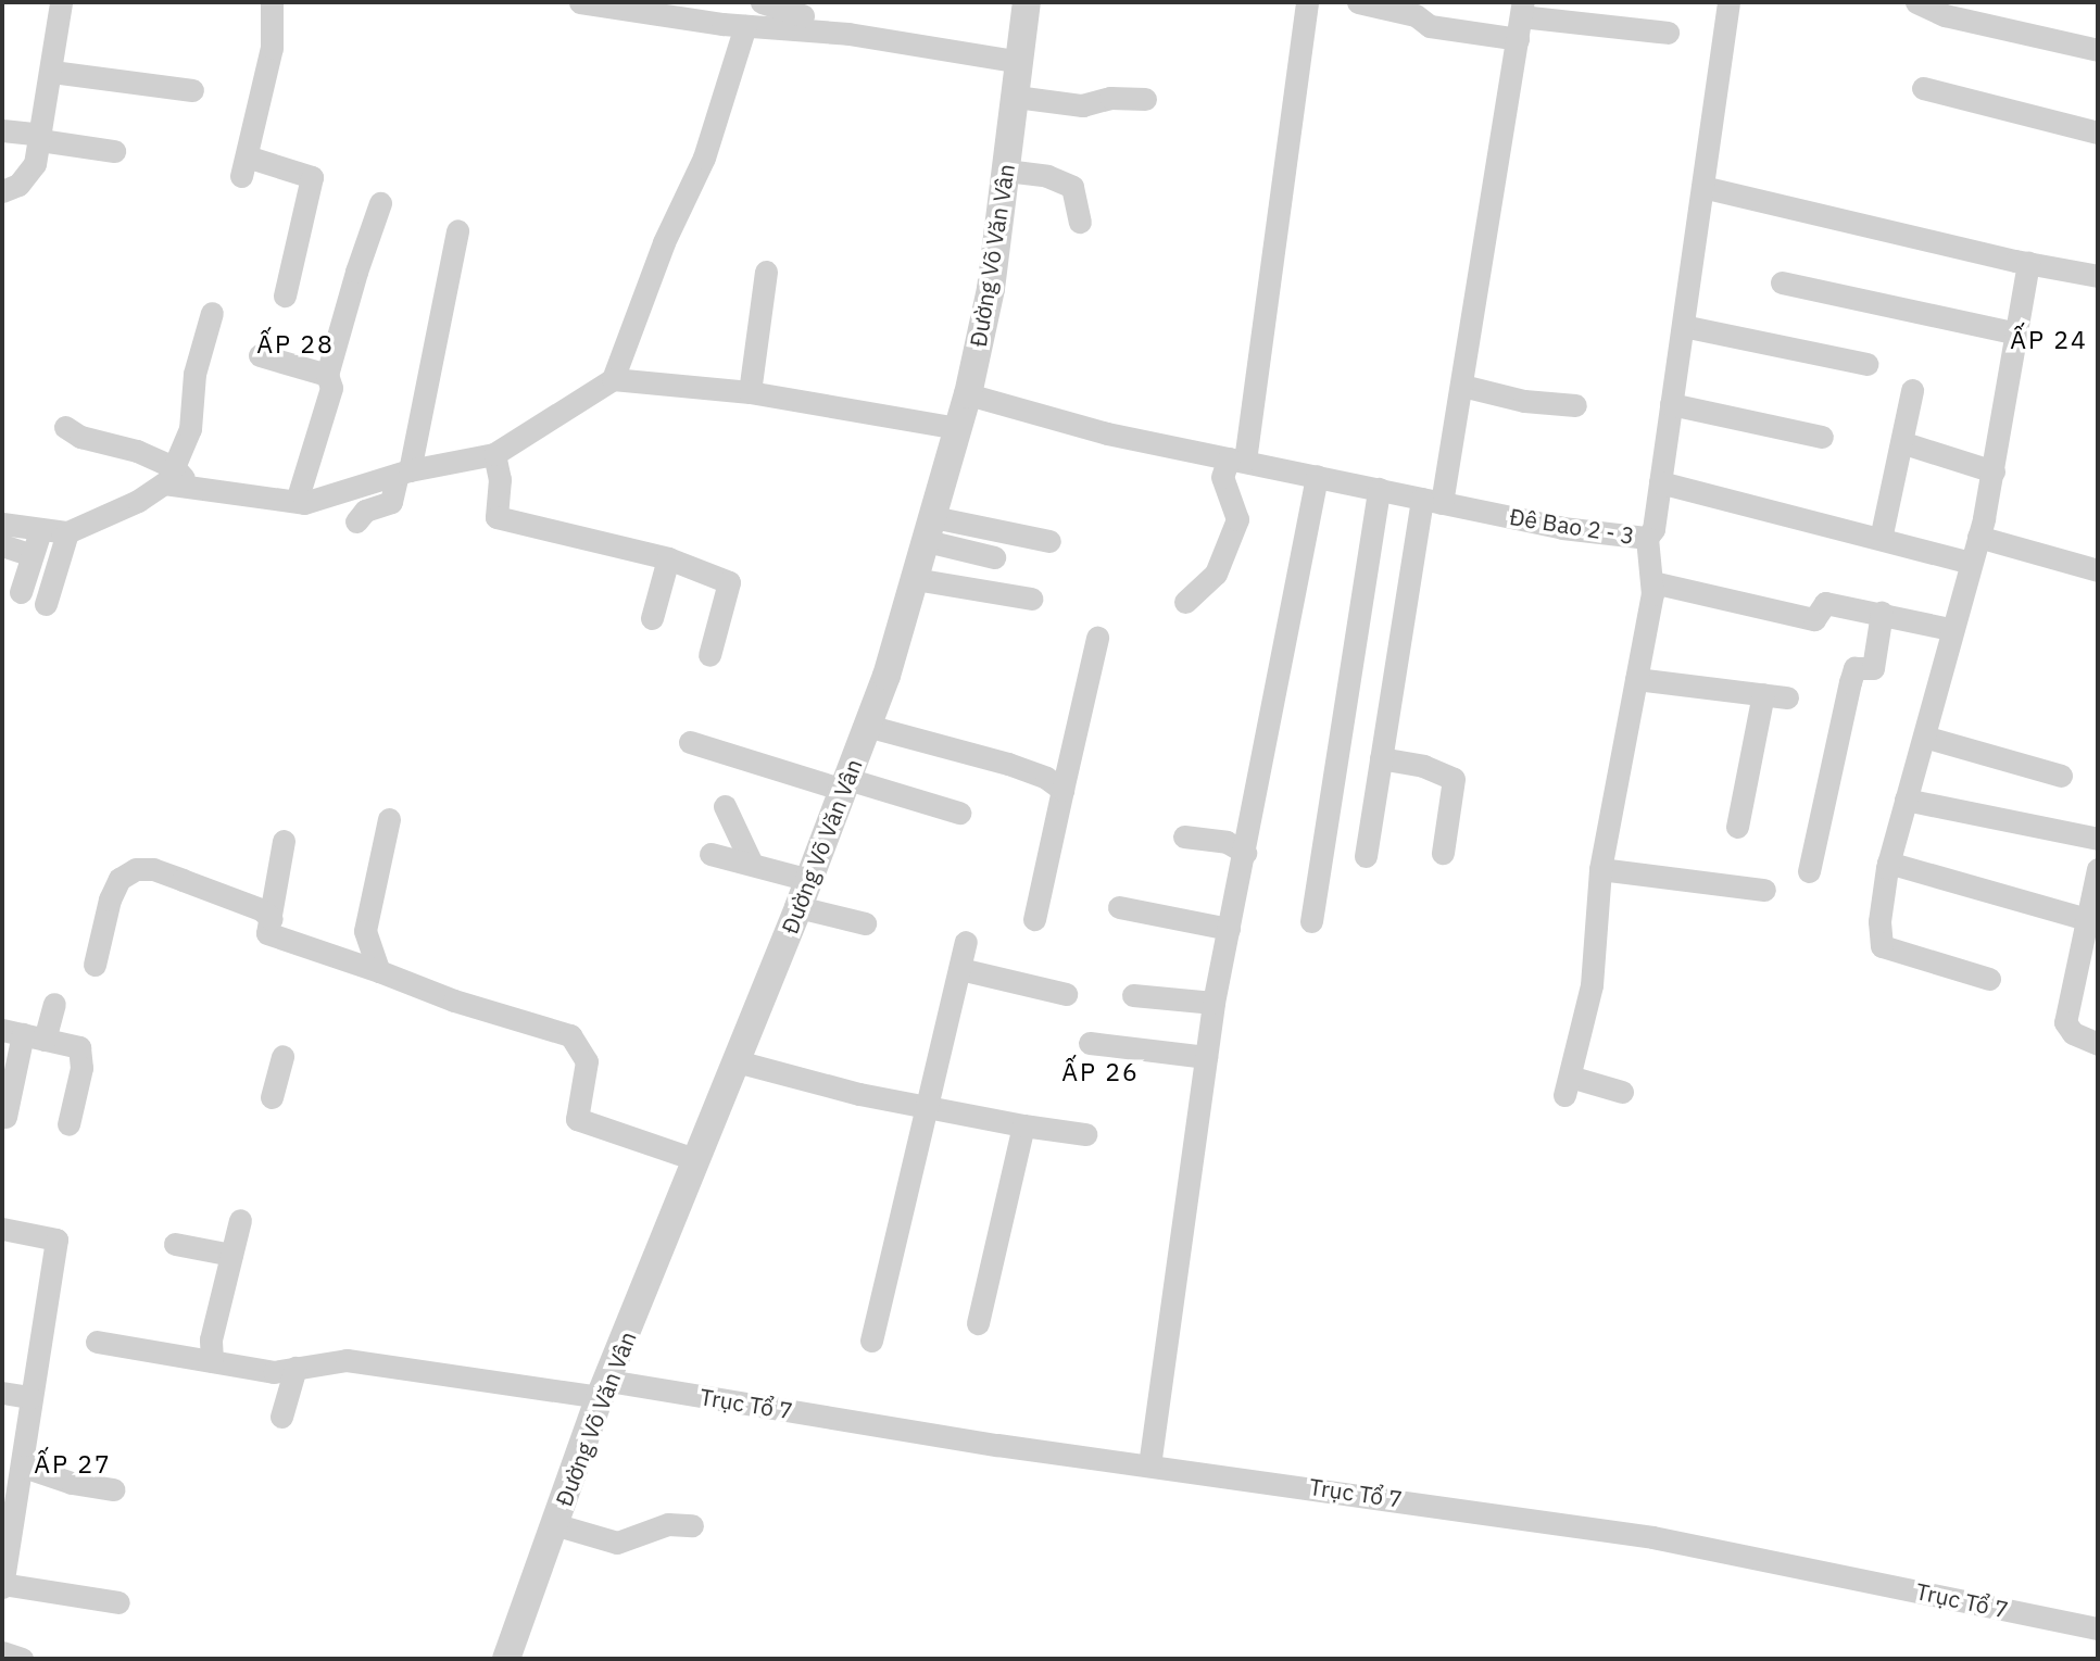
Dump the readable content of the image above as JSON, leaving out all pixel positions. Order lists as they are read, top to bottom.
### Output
{
  "streets": {
    "street": ["Đường Võ Văn Vân", "Đê Bao 2 - 3", "Trục Tổ 7"]
  },
  "crossings": [
    ["Đường Võ Văn Vân", "Đê Bao 2 - 3"],
    ["Đường Võ Văn Vân", "Trục Tổ 7"]
  ],
  "districts": [
    "ẤP 24",
    "ẤP 28",
    "ẤP 26",
    "ẤP 27"
  ]
}
